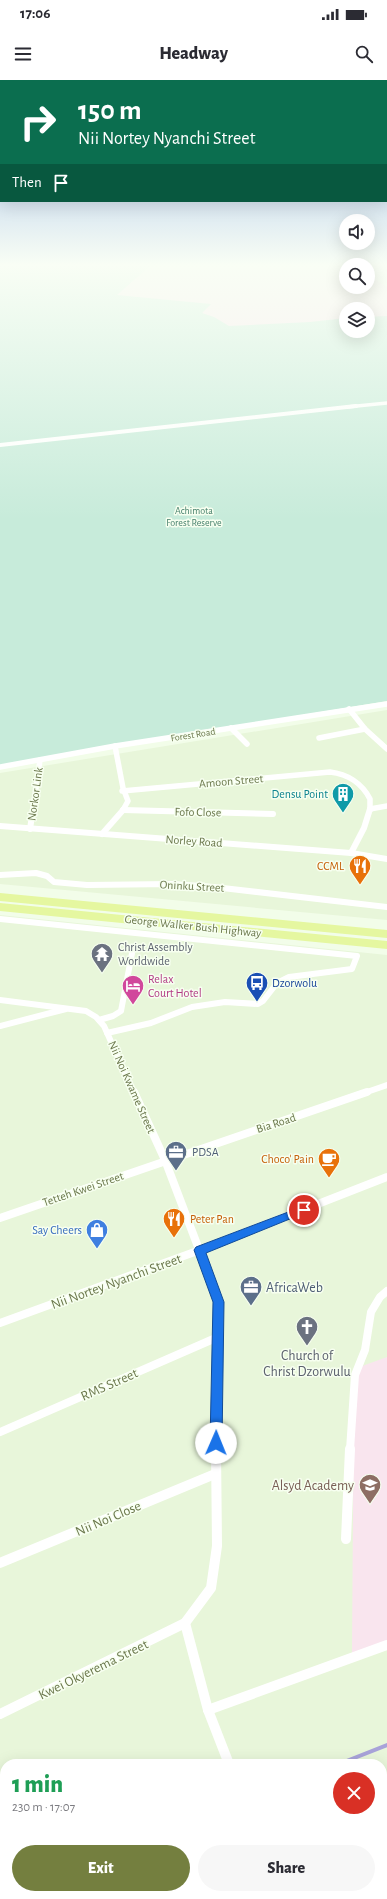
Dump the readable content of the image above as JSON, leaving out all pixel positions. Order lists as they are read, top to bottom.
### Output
{
  "streets": {
    "highway": ["George Walker Bush Highway"],
    "street": [
      "Forest Road",
      "Amoon Street",
      "Norkor Link",
      "Fofo Close",
      "Norley Road",
      "Oninku Street",
      "Nii Noi Kwame Street",
      "Bia Road",
      "Tetteh Kwei Street",
      "Nii Nortey Nyanchi Street",
      "RMS Street",
      "Nii Noi Close",
      "Kwei Okyerema Street"
    ]
  },
  "crossings": [
    ["Forest Road", "Norkor Link"],
    ["Norkor Link", "Norley Road"],
    ["Nii Noi Kwame Street", "Bia Road"],
    ["Nii Noi Kwame Street", "Tetteh Kwei Street"],
    ["Nii Noi Kwame Street", "Nii Nortey Nyanchi Street"],
    ["Nii Noi Kwame Street", "RMS Street"],
    ["Nii Noi Kwame Street", "Nii Noi Close"],
    ["Nii Noi Kwame Street", "Kwei Okyerema Street"],
    ["Bia Road", "Tetteh Kwei Street"]
  ],
  "parks": ["Achimota Forest Reserve"],
  "places": {
    "building": ["Densu Point"],
    "restaurant": ["CCML", "Peter Pan"],
    "temple": ["Christ Assembly Worldwide"],
    "bus stop": ["Dzorwolu"],
    "hotel": ["Relax Court Hotel"],
    "office": ["PDSA", "AfricaWeb"],
    "cafe": ["Choco' Pain"],
    "shop": ["Say Cheers"],
    "church": ["Church of Christ Dzorwulu"],
    "school or university": ["Alsyd Academy"]
  },
  "page": {
    "status": "17:06",
    "header": "Headway",
    "turn": ["150 m", "Nii Nortey Nyanchi Street"],
    "then": "Then",
    "heading": ["1 min", "230 m · 17:07"],
    "buttons": ["Exit", "Share"]
  }
}
